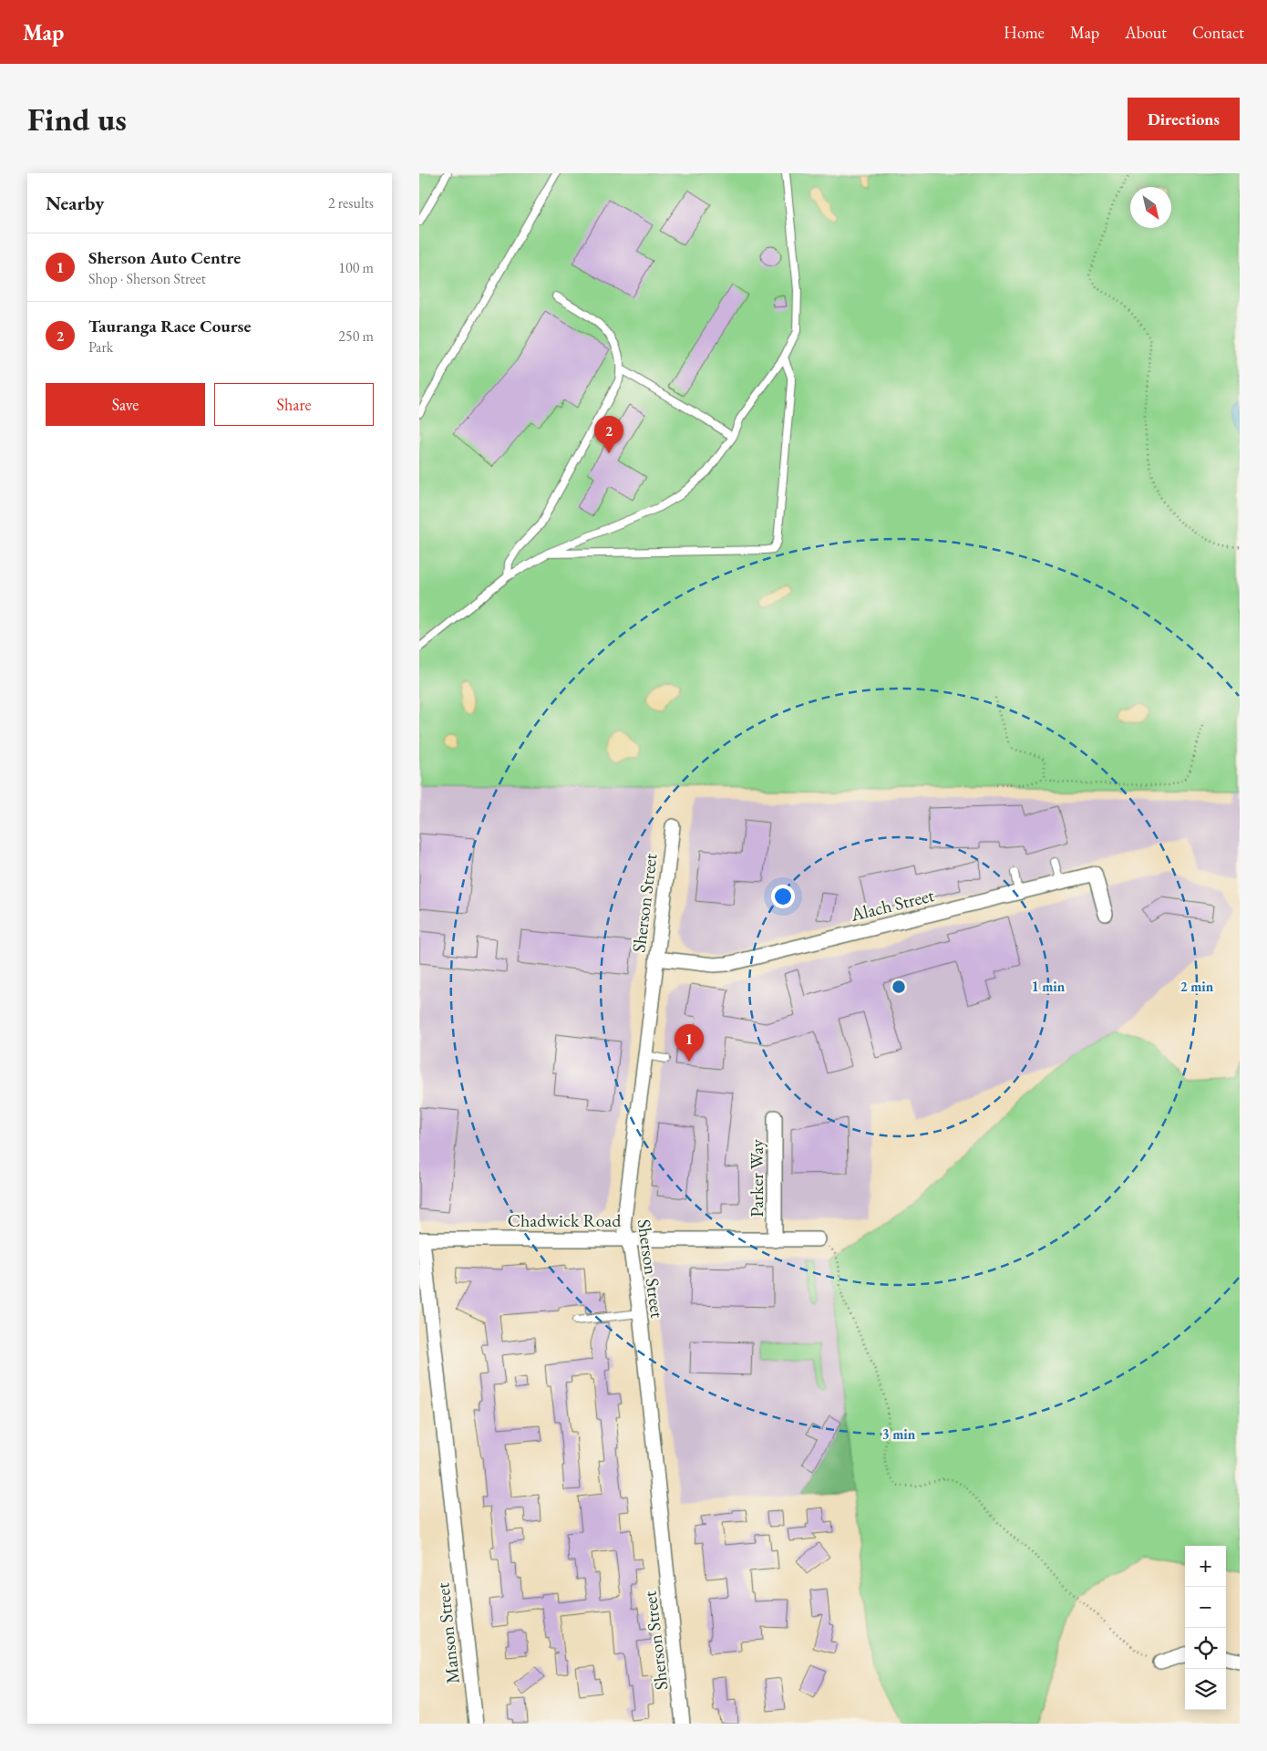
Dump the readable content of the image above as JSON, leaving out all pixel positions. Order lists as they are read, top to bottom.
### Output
{
  "streets": {
    "street": [
      "Sherson Street",
      "Alach Street",
      "Parker Way",
      "Chadwick Road",
      "Manson Street"
    ]
  },
  "crossings": [
    ["Sherson Street", "Alach Street"],
    ["Sherson Street", "Chadwick Road"],
    ["Parker Way", "Chadwick Road"],
    ["Chadwick Road", "Manson Street"]
  ],
  "north": "bottom right",
  "page": {
    "header": "Map",
    "nav": [
      "Home",
      "Map",
      "About",
      "Contact"
    ],
    "buttons": [
      "Directions",
      ["Save", "Share"]
    ],
    "title": "Find us",
    "heading": ["Nearby", "2 results"],
    "list": [
      {
        "mark": "1",
        "name": "Sherson Auto Centre",
        "note": "Shop · Sherson Street",
        "value": "100 m"
      },
      {
        "mark": "2",
        "name": "Tauranga Race Course",
        "note": "Park",
        "value": "250 m"
      }
    ],
    "pins": ["2", "1"],
    "map_buttons": ["+", "−"]
  },
  "rings": ["1 min", "2 min", "3 min"]
}
